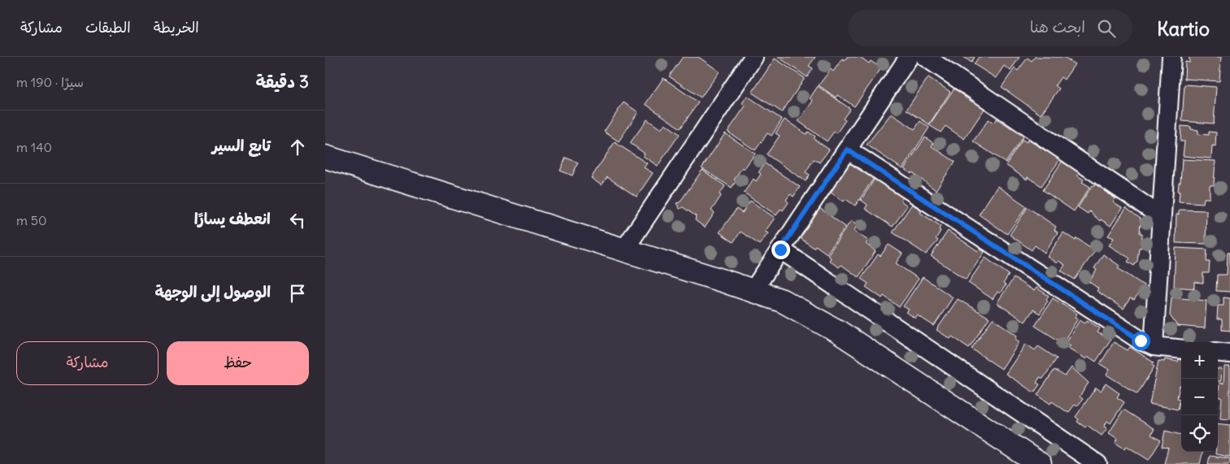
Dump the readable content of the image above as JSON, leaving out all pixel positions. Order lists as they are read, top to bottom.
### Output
{
  "page": {
    "header": "Kartio",
    "search": "ابحث هنا",
    "nav": ["الخريطة", "الطبقات", "مشاركة"],
    "heading": ["3 دقيقة", "سيرًا · 190 m"],
    "list": [
      ["تابع السير", "140 m"],
      ["انعطف يسارًا", "50 m"],
      "الوصول إلى الوجهة"
    ],
    "buttons": ["حفظ", "مشاركة"],
    "map_buttons": ["+", "−"]
  }
}
